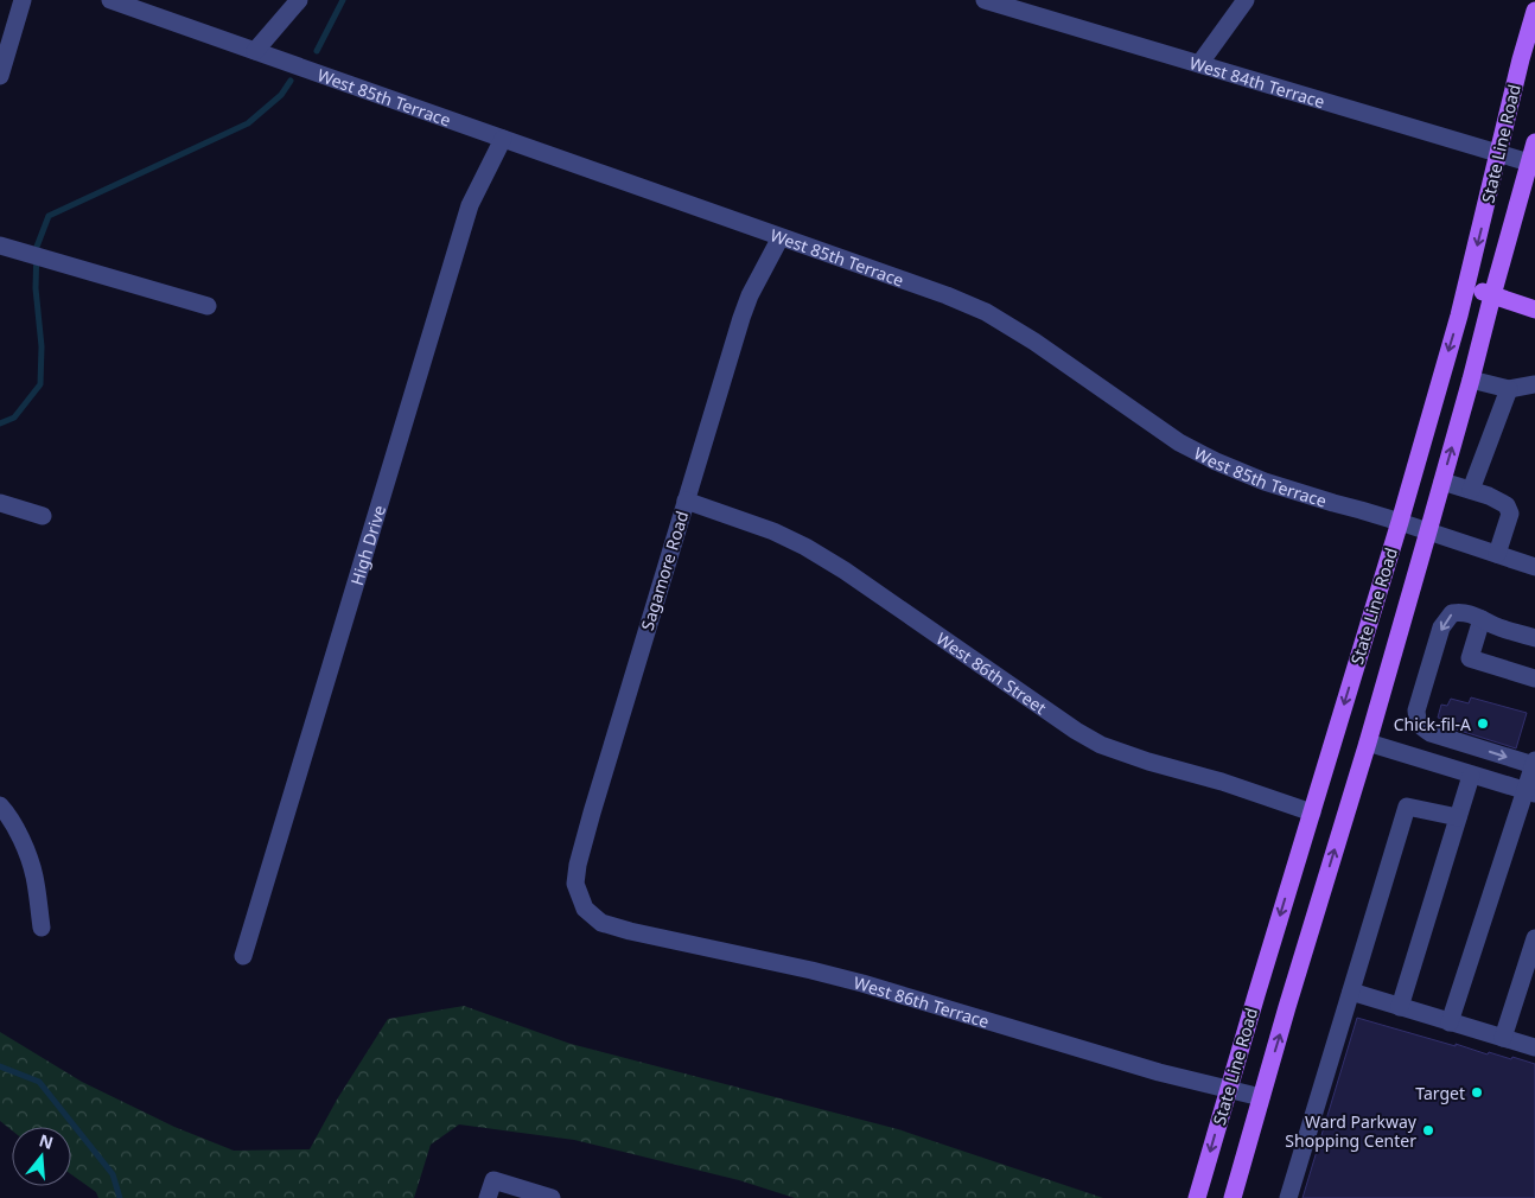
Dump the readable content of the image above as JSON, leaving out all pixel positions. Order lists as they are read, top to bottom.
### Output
{
  "streets": {
    "main road": ["State Line Road"],
    "street": [
      "West 84th Terrace",
      "West 85th Terrace",
      "High Drive",
      "Sagamore Road",
      "West 86th Street",
      "West 86th Terrace"
    ]
  },
  "crossings": [
    ["West 84th Terrace", "State Line Road"],
    ["West 85th Terrace", "State Line Road"],
    ["West 85th Terrace", "High Drive"],
    ["West 85th Terrace", "Sagamore Road"],
    ["State Line Road", "West 86th Street"],
    ["State Line Road", "West 86th Terrace"],
    ["Sagamore Road", "West 86th Street"],
    ["Sagamore Road", "West 86th Terrace"]
  ],
  "places": ["Chick-fil-A", "Target", "Ward Parkway Shopping Center"],
  "north": "top"
}
